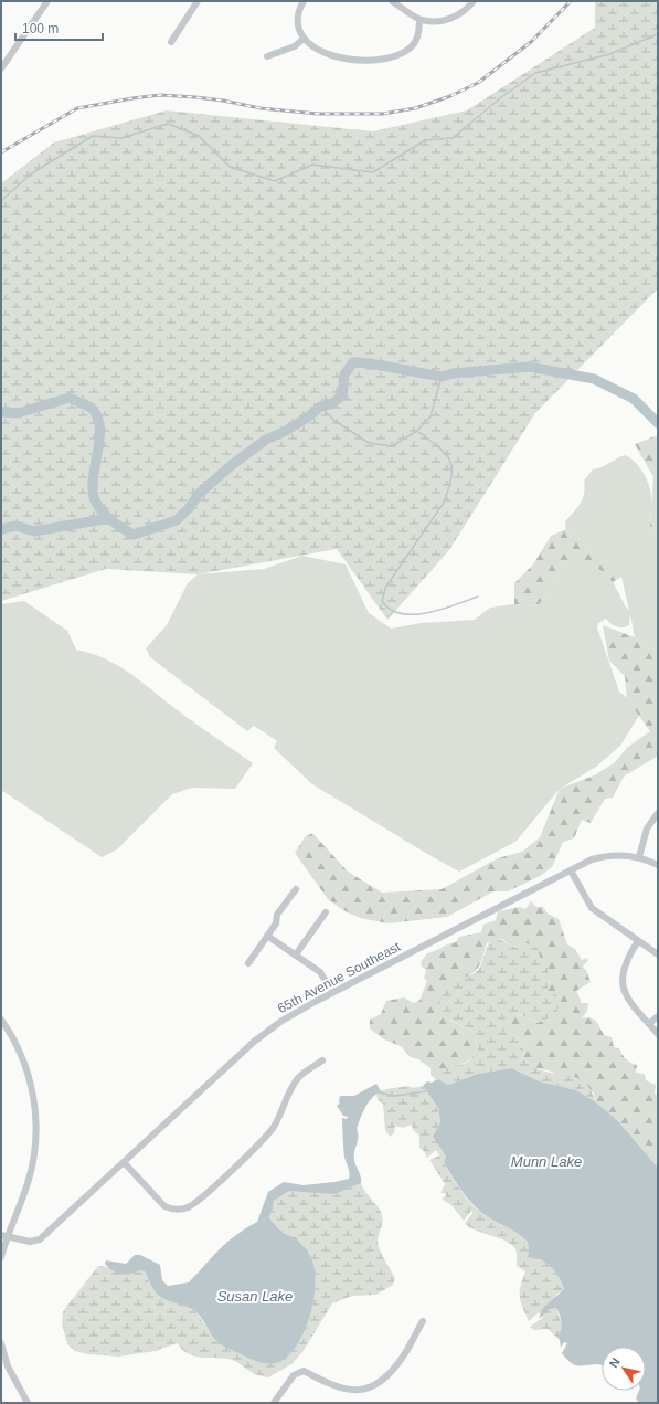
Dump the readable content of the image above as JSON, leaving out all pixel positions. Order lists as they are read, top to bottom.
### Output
{
  "streets": {
    "street": ["65th Avenue Southeast"]
  },
  "water": ["Munn Lake", "Susan Lake"],
  "scale_bar": "100 m",
  "north": "top left"
}
